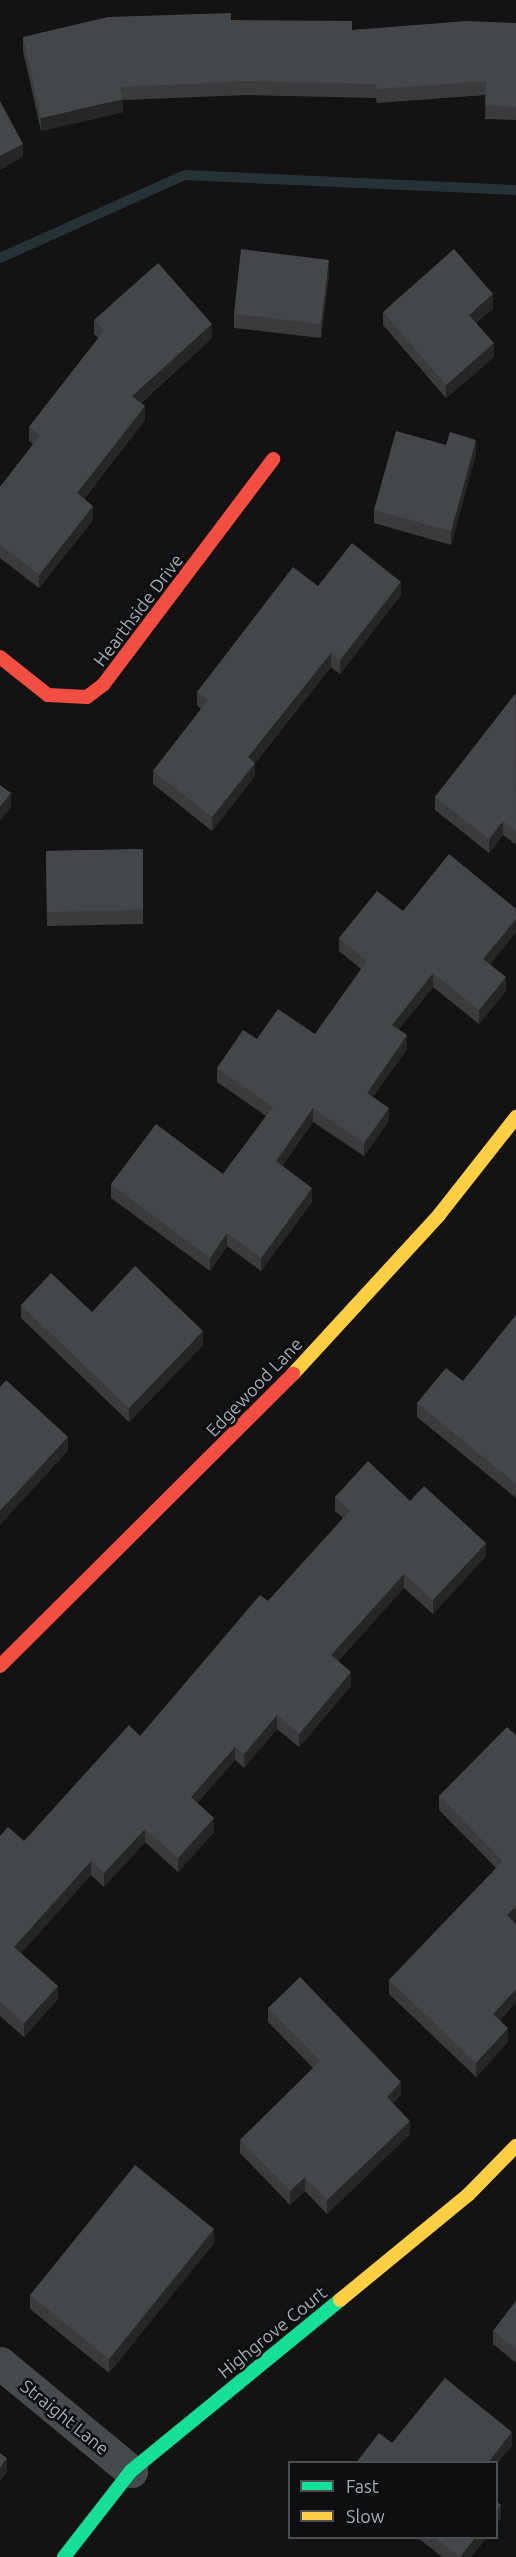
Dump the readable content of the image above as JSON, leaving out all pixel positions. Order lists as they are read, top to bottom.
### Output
{
  "streets": {
    "street": [
      "Hearthside Drive",
      "Edgewood Lane",
      "Highgrove Court",
      "Straight Lane"
    ]
  },
  "crossings": [
    ["Highgrove Court", "Straight Lane"]
  ],
  "legend": ["Fast", "Slow"]
}
